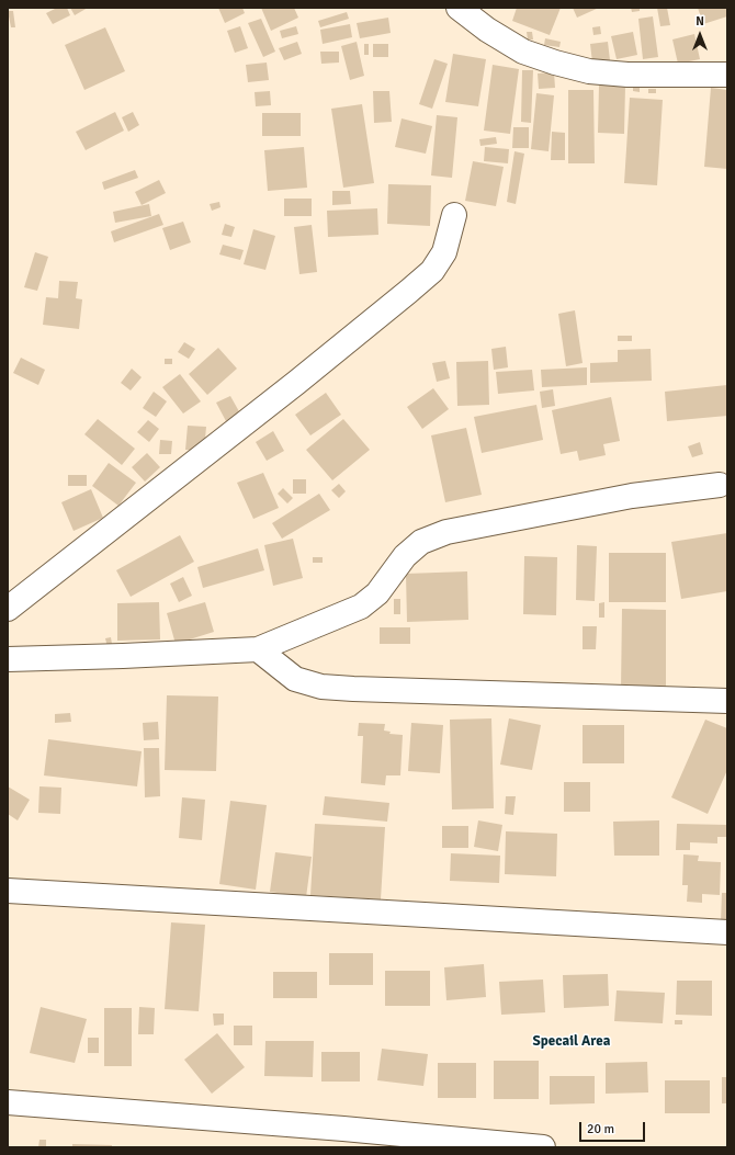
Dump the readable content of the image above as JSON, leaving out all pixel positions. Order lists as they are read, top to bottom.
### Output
{
  "districts": ["Specail Area"],
  "scale_bar": "20 m",
  "north": "top"
}
